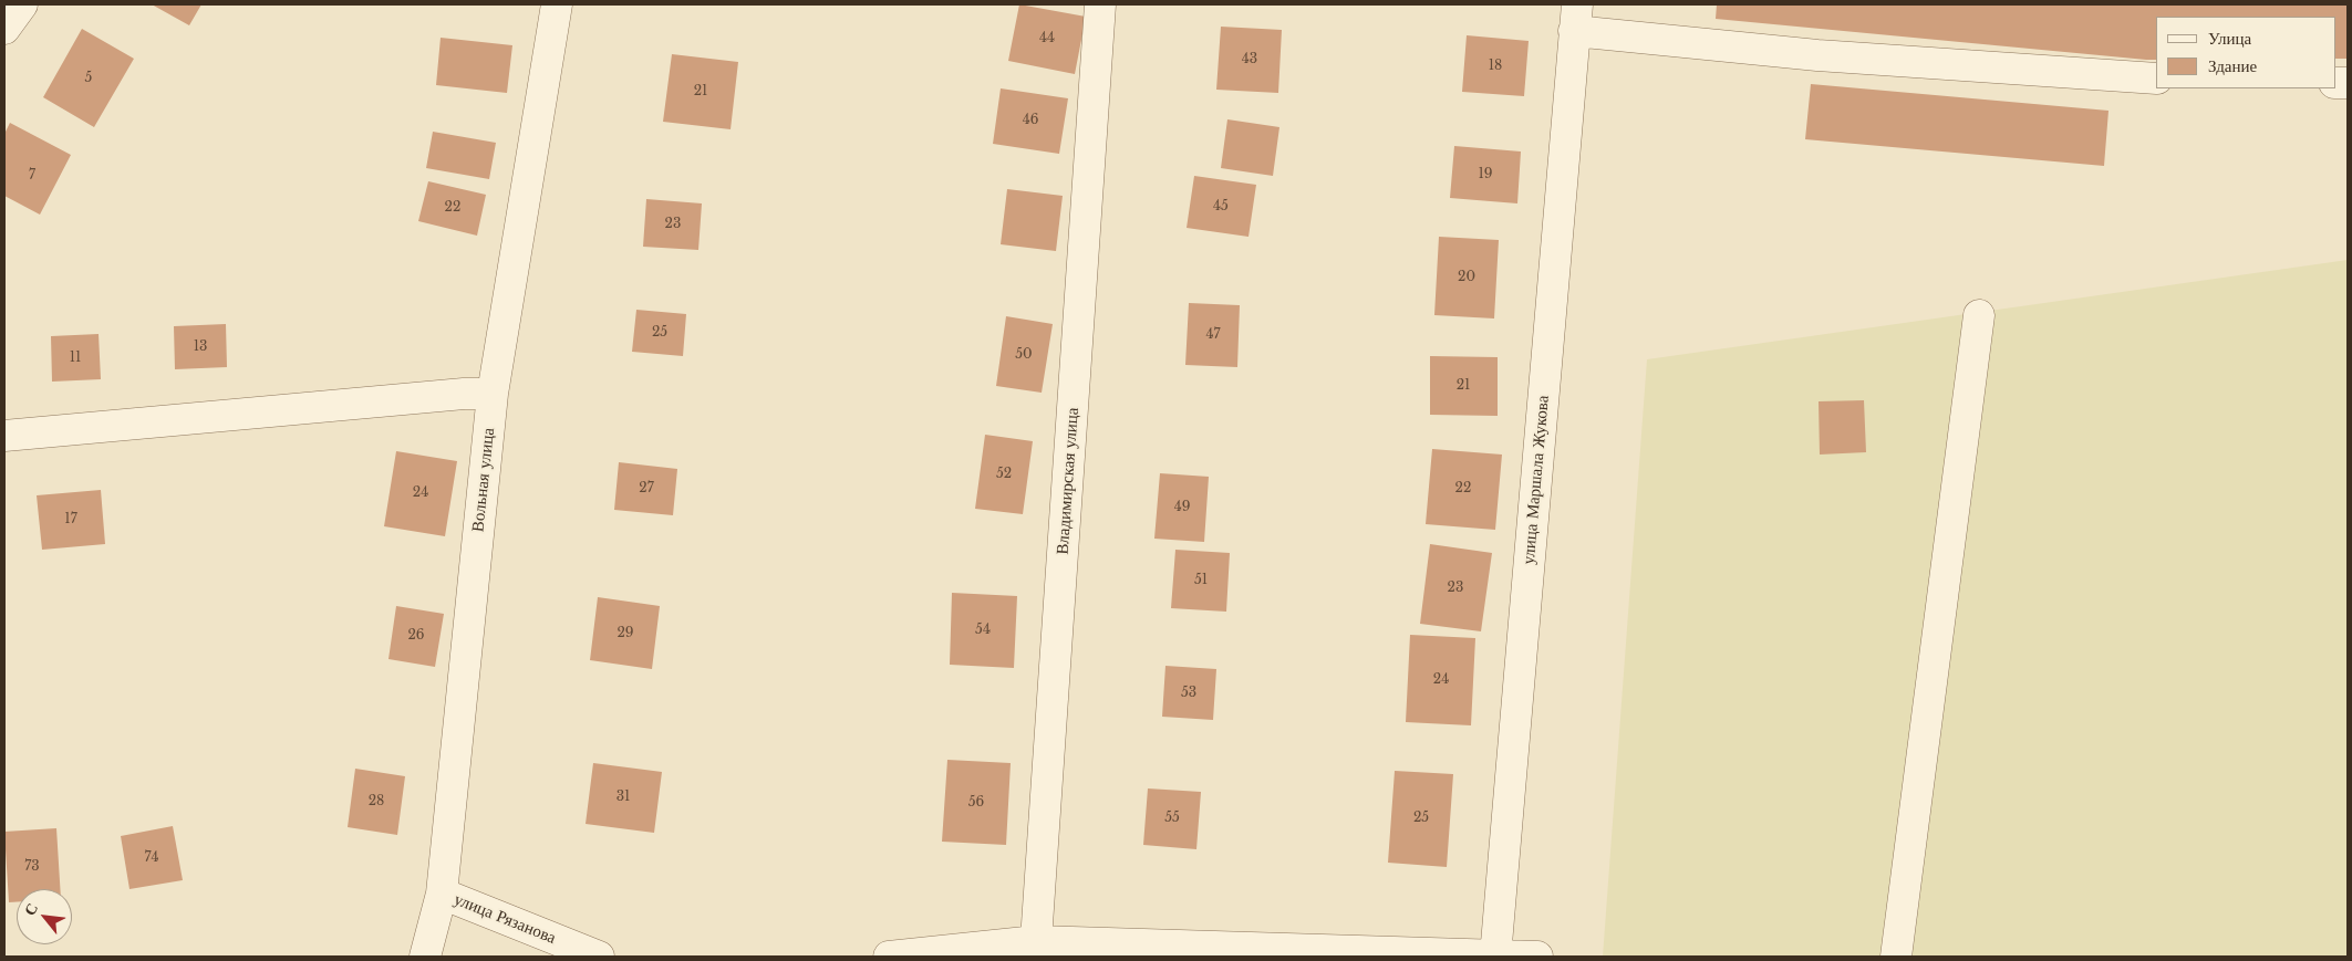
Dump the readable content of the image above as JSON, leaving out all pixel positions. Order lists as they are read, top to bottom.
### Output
{
  "streets": {
    "street": [
      "Вольная улица",
      "улица Маршала Жукова",
      "Владимирская улица",
      "улица Рязанова"
    ]
  },
  "crossings": [
    ["Вольная улица", "улица Рязанова"]
  ],
  "house_numbers": [
    "44",
    "43",
    "18",
    "5",
    "21",
    "46",
    "19",
    "7",
    "45",
    "22",
    "23",
    "20",
    "25",
    "47",
    "13",
    "50",
    "11",
    "21",
    "52",
    "27",
    "22",
    "24",
    "49",
    "17",
    "51",
    "23",
    "54",
    "29",
    "26",
    "24",
    "53",
    "31",
    "28",
    "56",
    "55",
    "25",
    "74",
    "73"
  ],
  "legend": ["Улица", "Здание"],
  "north": "top left"
}
